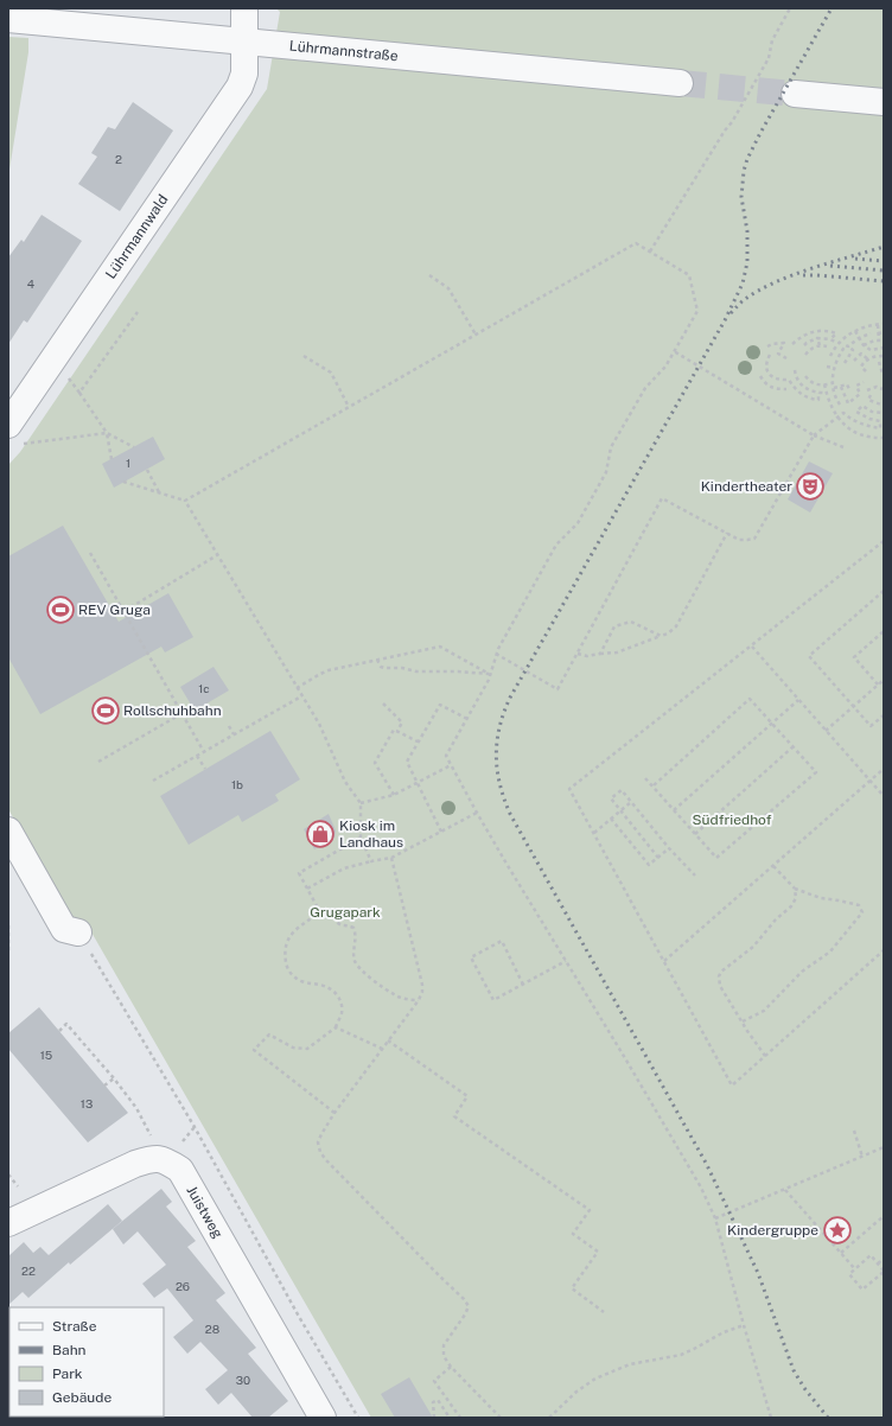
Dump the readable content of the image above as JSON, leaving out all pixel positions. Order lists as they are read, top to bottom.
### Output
{
  "streets": {
    "street": ["Lührmannstraße", "Lührmannwald", "Juistweg"]
  },
  "crossings": [
    ["Lührmannstraße", "Lührmannwald"]
  ],
  "parks": ["Südfriedhof", "Grugapark"],
  "places": {
    "theatre": ["Kindertheater"],
    "sports": ["REV Gruga", "Rollschuhbahn"],
    "shop": ["Kiosk im Landhaus"],
    "place": ["Kindergruppe"]
  },
  "house_numbers": [
    "2",
    "4",
    "1",
    "1c",
    "1b",
    "15",
    "13",
    "22",
    "26",
    "28",
    "30"
  ],
  "legend": [
    "Straße",
    "Bahn",
    "Park",
    "Gebäude"
  ]
}
